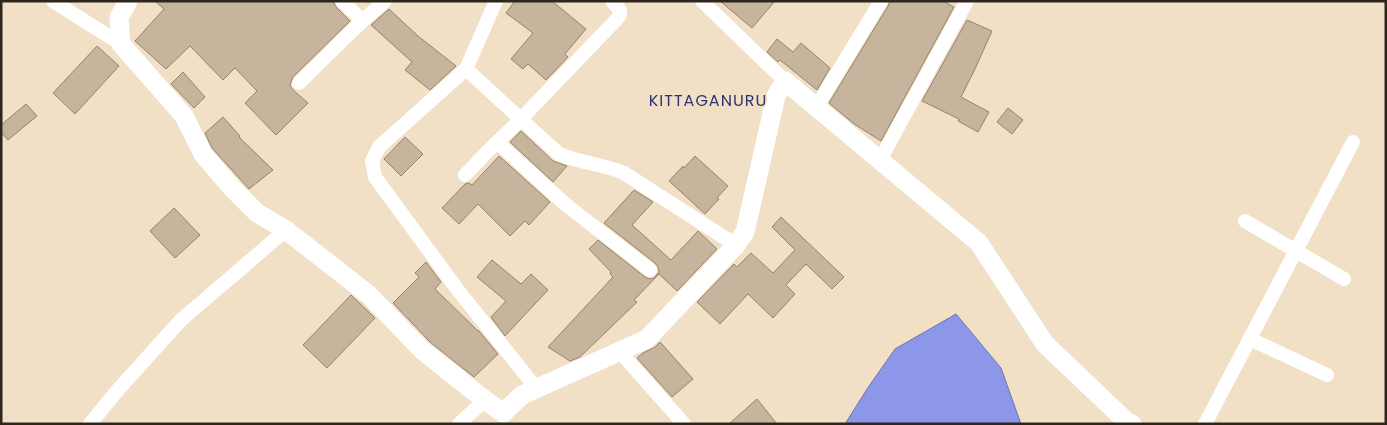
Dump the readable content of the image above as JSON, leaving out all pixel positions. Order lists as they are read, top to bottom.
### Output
{
  "districts": ["KITTAGANURU"]
}
